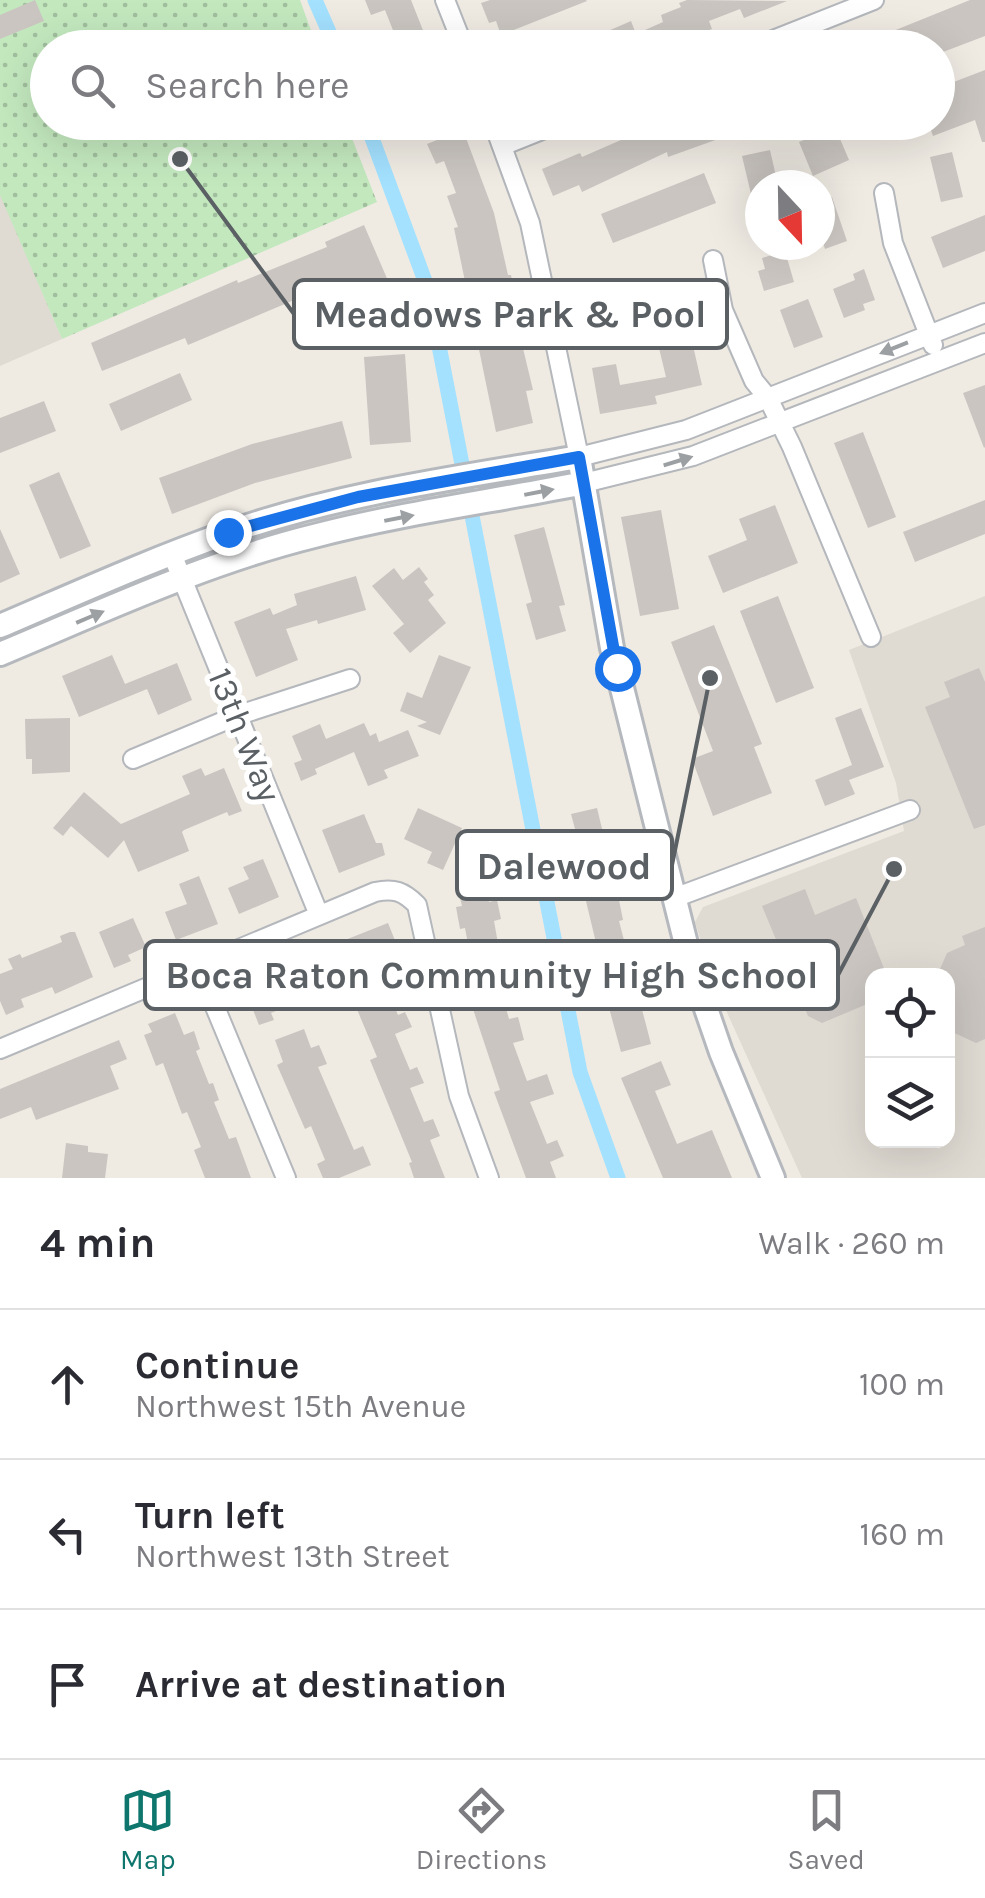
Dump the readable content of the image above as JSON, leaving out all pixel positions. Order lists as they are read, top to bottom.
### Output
{
  "streets": {
    "street": ["13th Way"]
  },
  "places": ["Meadows Park & Pool", "Dalewood", "Boca Raton Community High School"],
  "north": "bottom",
  "page": {
    "search": "Search here",
    "heading": ["4 min", "Walk · 260 m"],
    "list": [
      ["Continue", "Northwest 15th Avenue", "100 m"],
      ["Turn left", "Northwest 13th Street", "160 m"],
      "Arrive at destination"
    ],
    "nav": ["Map", "Directions", "Saved"]
  }
}
